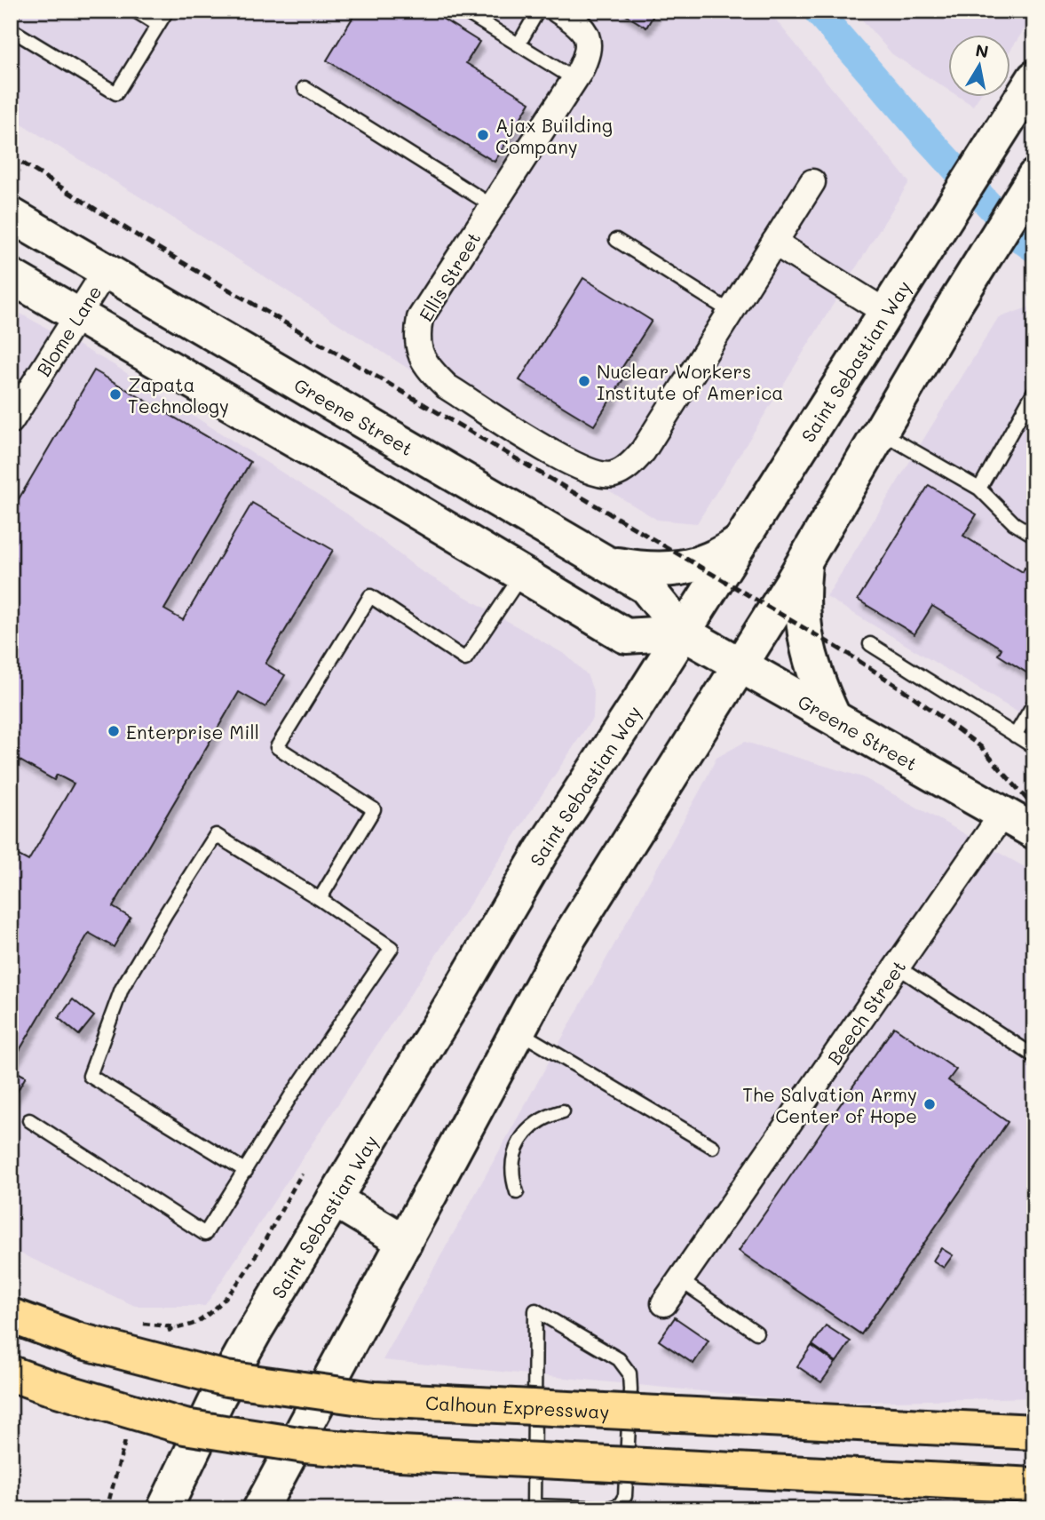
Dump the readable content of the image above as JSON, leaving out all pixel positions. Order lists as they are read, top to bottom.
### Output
{
  "streets": {
    "highway": ["Calhoun Expressway"],
    "main road": ["Saint Sebastian Way", "Greene Street"],
    "street": ["Ellis Street", "Blome Lane", "Beech Street"]
  },
  "crossings": [
    ["Blome Lane", "Greene Street"],
    ["Saint Sebastian Way", "Greene Street"],
    ["Greene Street", "Beech Street"]
  ],
  "places": [
    "Ajax Building Company",
    "Nuclear Workers Institute of America",
    "Zapata Technology",
    "Enterprise Mill",
    "The Salvation Army Center of Hope"
  ],
  "north": "top"
}
